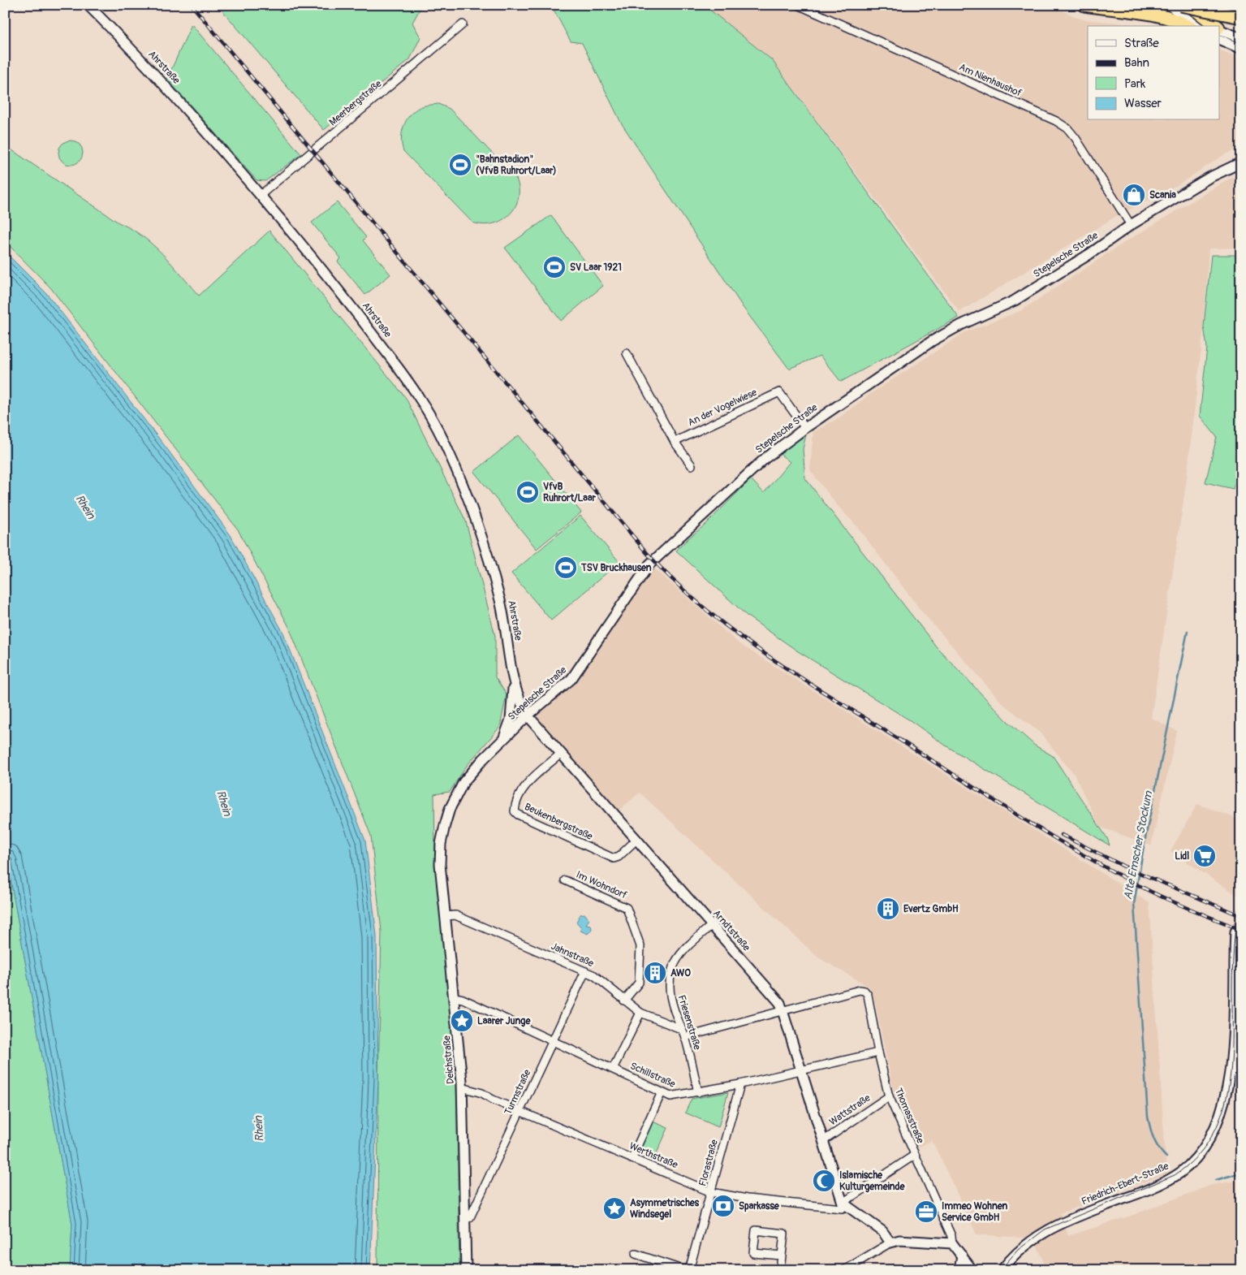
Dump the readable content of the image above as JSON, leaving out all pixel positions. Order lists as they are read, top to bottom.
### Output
{
  "streets": {
    "street": [
      "Ahrstraße",
      "Am Nienhaushof",
      "Meerbergstraße",
      "Stepelsche Straße",
      "An der Vogelwiese",
      "Beukenbergstraße",
      "Im Wohndorf",
      "Arndtstraße",
      "Jahnstraße",
      "Friesenstraße",
      "Deichstraße",
      "Schillstraße",
      "Turmstraße",
      "Wattstraße",
      "Thomasstraße",
      "Werthstraße",
      "Florastraße",
      "Friedrich-Ebert-Straße"
    ]
  },
  "crossings": [
    ["Ahrstraße", "Meerbergstraße"],
    ["Ahrstraße", "Stepelsche Straße"],
    ["Ahrstraße", "Arndtstraße"],
    ["Am Nienhaushof", "Stepelsche Straße"],
    ["Stepelsche Straße", "An der Vogelwiese"],
    ["Stepelsche Straße", "Arndtstraße"],
    ["Stepelsche Straße", "Deichstraße"],
    ["Beukenbergstraße", "Arndtstraße"],
    ["Im Wohndorf", "Jahnstraße"],
    ["Arndtstraße", "Friesenstraße"],
    ["Arndtstraße", "Schillstraße"],
    ["Arndtstraße", "Wattstraße"],
    ["Arndtstraße", "Thomasstraße"],
    ["Arndtstraße", "Werthstraße"],
    ["Jahnstraße", "Friesenstraße"],
    ["Jahnstraße", "Deichstraße"],
    ["Jahnstraße", "Turmstraße"],
    ["Friesenstraße", "Schillstraße"],
    ["Deichstraße", "Schillstraße"],
    ["Deichstraße", "Turmstraße"],
    ["Deichstraße", "Werthstraße"],
    ["Schillstraße", "Turmstraße"],
    ["Schillstraße", "Thomasstraße"],
    ["Schillstraße", "Florastraße"],
    ["Turmstraße", "Werthstraße"],
    ["Wattstraße", "Thomasstraße"],
    ["Werthstraße", "Florastraße"]
  ],
  "water": ["Rhein", "Alte Emscher Stockum"],
  "places": {
    "sports": [
      "\"Bahnstadion\" (VfvB Ruhrort/Laar)",
      "SV Laar 1921",
      "VfvB Ruhrort/Laar",
      "TSV Bruckhausen"
    ],
    "shop": ["Scania"],
    "supermarket": ["Lidl"],
    "building": ["Evertz GmbH", "AWO"],
    "place": ["Laarer Junge", "Asymmetrisches Windsegel"],
    "mosque": ["Islamische Kulturgemeinde"],
    "bank": ["Sparkasse"],
    "office": ["Immeo Wohnen Service GmbH"]
  },
  "legend": [
    "Straße",
    "Bahn",
    "Park",
    "Wasser"
  ]
}
